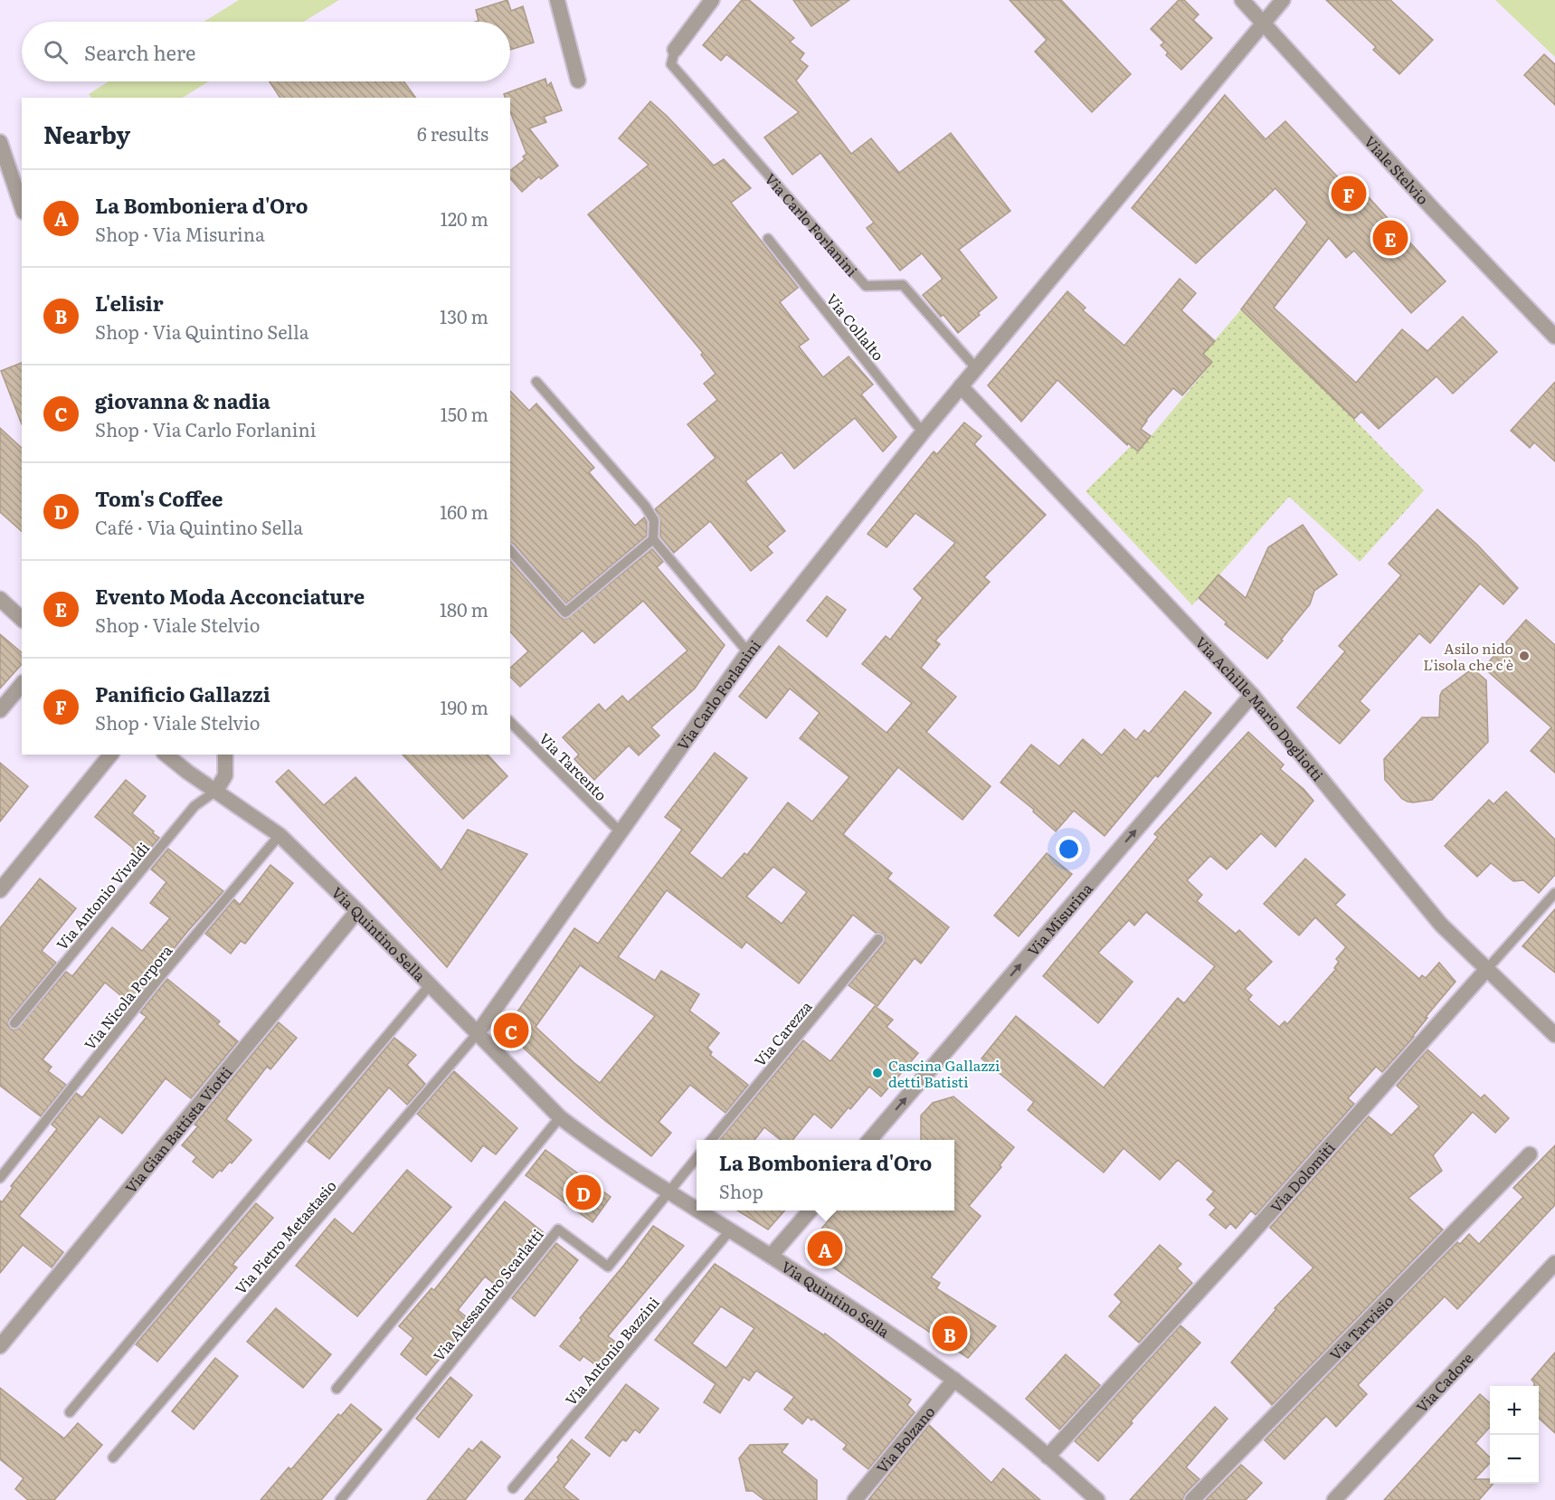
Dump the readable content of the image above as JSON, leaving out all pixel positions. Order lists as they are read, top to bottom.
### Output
{
  "streets": {
    "street": [
      "Viale Stelvio",
      "Via Carlo Forlanini",
      "Via Achille Mario Dogliotti",
      "Via Misurina",
      "Via Quintino Sella",
      "Via Gian Battista Viotti",
      "Via Dolomiti",
      "Via Tarvisio",
      "Via Cadore",
      "Via Bolzano"
    ],
    "lane": [
      "Via Collalto",
      "Via Tarcento",
      "Via Antonio Vivaldi",
      "Via Nicola Porpora",
      "Via Carezza",
      "Via Pietro Metastasio",
      "Via Alessandro Scarlatti",
      "Via Antonio Bazzini"
    ]
  },
  "crossings": [
    ["Viale Stelvio", "Via Carlo Forlanini"],
    ["Via Carlo Forlanini", "Via Collalto"],
    ["Via Carlo Forlanini", "Via Achille Mario Dogliotti"],
    ["Via Carlo Forlanini", "Via Tarcento"],
    ["Via Carlo Forlanini", "Via Quintino Sella"],
    ["Via Carlo Forlanini", "Via Pietro Metastasio"],
    ["Via Achille Mario Dogliotti", "Via Misurina"],
    ["Via Achille Mario Dogliotti", "Via Dolomiti"],
    ["Via Antonio Vivaldi", "Via Quintino Sella"],
    ["Via Quintino Sella", "Via Nicola Porpora"],
    ["Via Quintino Sella", "Via Gian Battista Viotti"],
    ["Via Quintino Sella", "Via Dolomiti"],
    ["Via Quintino Sella", "Via Pietro Metastasio"],
    ["Via Quintino Sella", "Via Alessandro Scarlatti"],
    ["Via Quintino Sella", "Via Antonio Bazzini"],
    ["Via Quintino Sella", "Via Bolzano"]
  ],
  "one_way": ["Via Misurina"],
  "places": ["Asilo nido L'isola che c'è", "Cascina Gallazzi detti Batisti"],
  "page": {
    "search": "Search here",
    "heading": ["Nearby", "6 results"],
    "list": [
      {
        "mark": "A",
        "name": "La Bomboniera d'Oro",
        "note": "Shop · Via Misurina",
        "value": "120 m"
      },
      {
        "mark": "B",
        "name": "L'elisir",
        "note": "Shop · Via Quintino Sella",
        "value": "130 m"
      },
      {
        "mark": "C",
        "name": "giovanna & nadia",
        "note": "Shop · Via Carlo Forlanini",
        "value": "150 m"
      },
      {
        "mark": "D",
        "name": "Tom's Coffee",
        "note": "Café · Via Quintino Sella",
        "value": "160 m"
      },
      {
        "mark": "E",
        "name": "Evento Moda Acconciature",
        "note": "Shop · Viale Stelvio",
        "value": "180 m"
      },
      {
        "mark": "F",
        "name": "Panificio Gallazzi",
        "note": "Shop · Viale Stelvio",
        "value": "190 m"
      }
    ],
    "pins": [
      "F",
      "E",
      "C",
      "D",
      "A",
      "B"
    ],
    "popup": ["La Bomboniera d'Oro", "Shop"],
    "map_buttons": ["+", "−"]
  }
}
